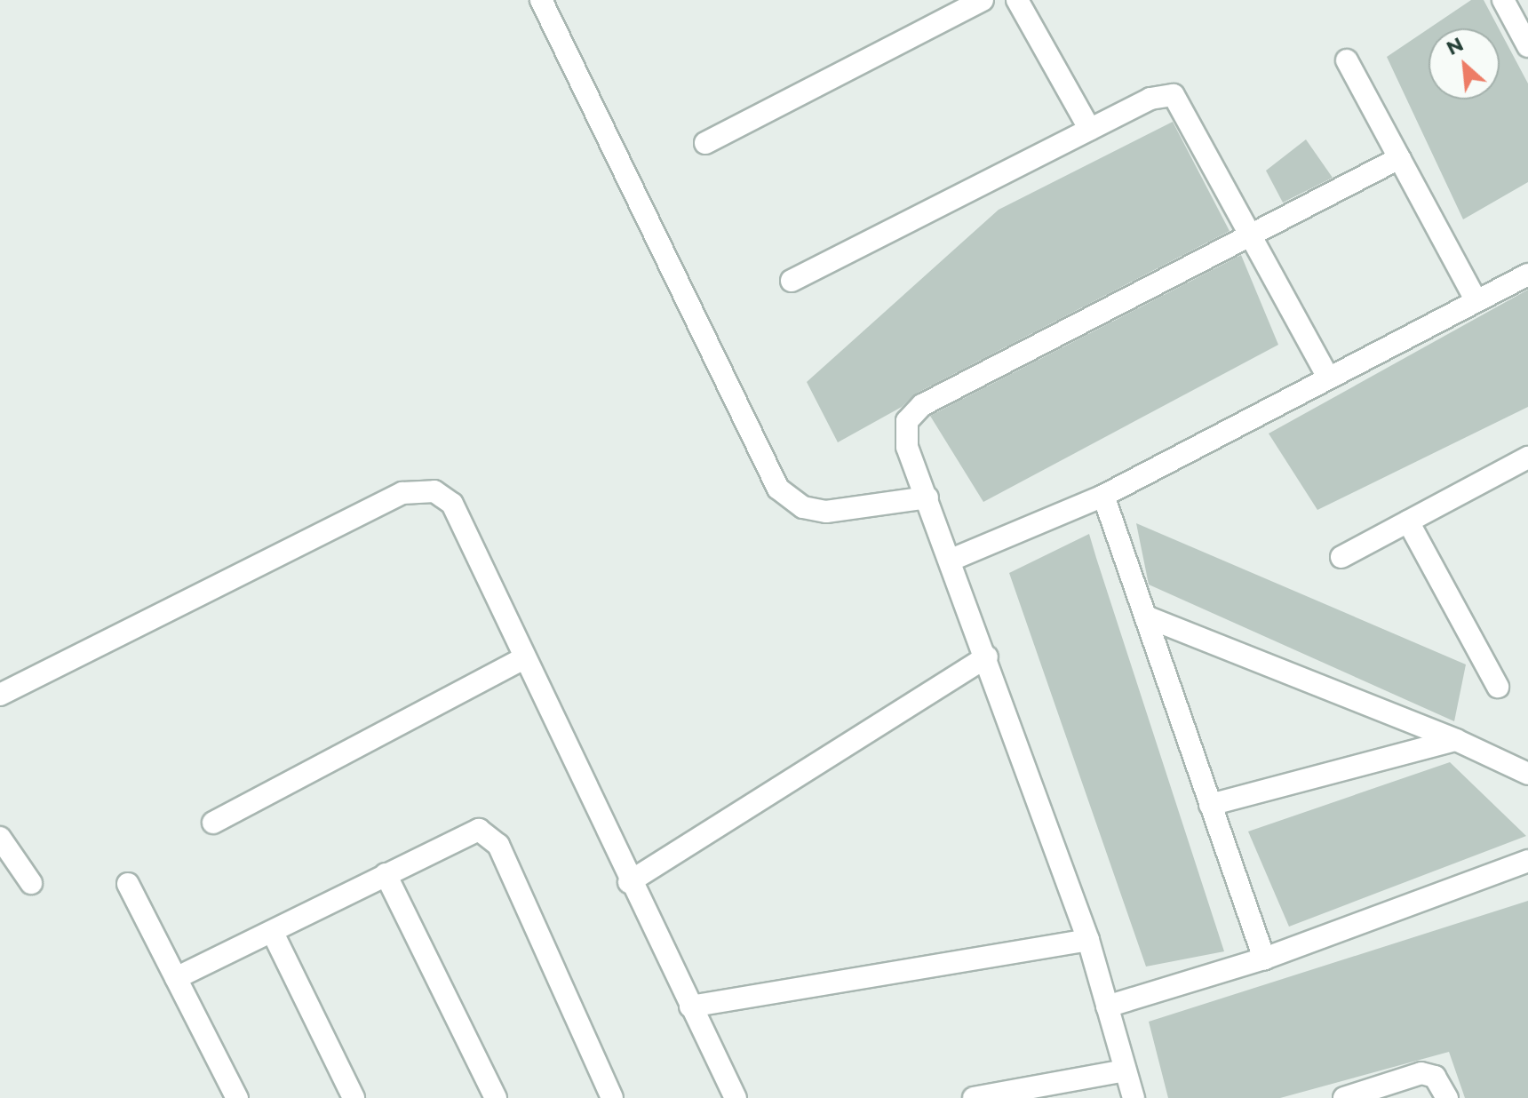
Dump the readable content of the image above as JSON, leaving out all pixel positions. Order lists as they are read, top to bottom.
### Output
{
  "north": "top left"
}
